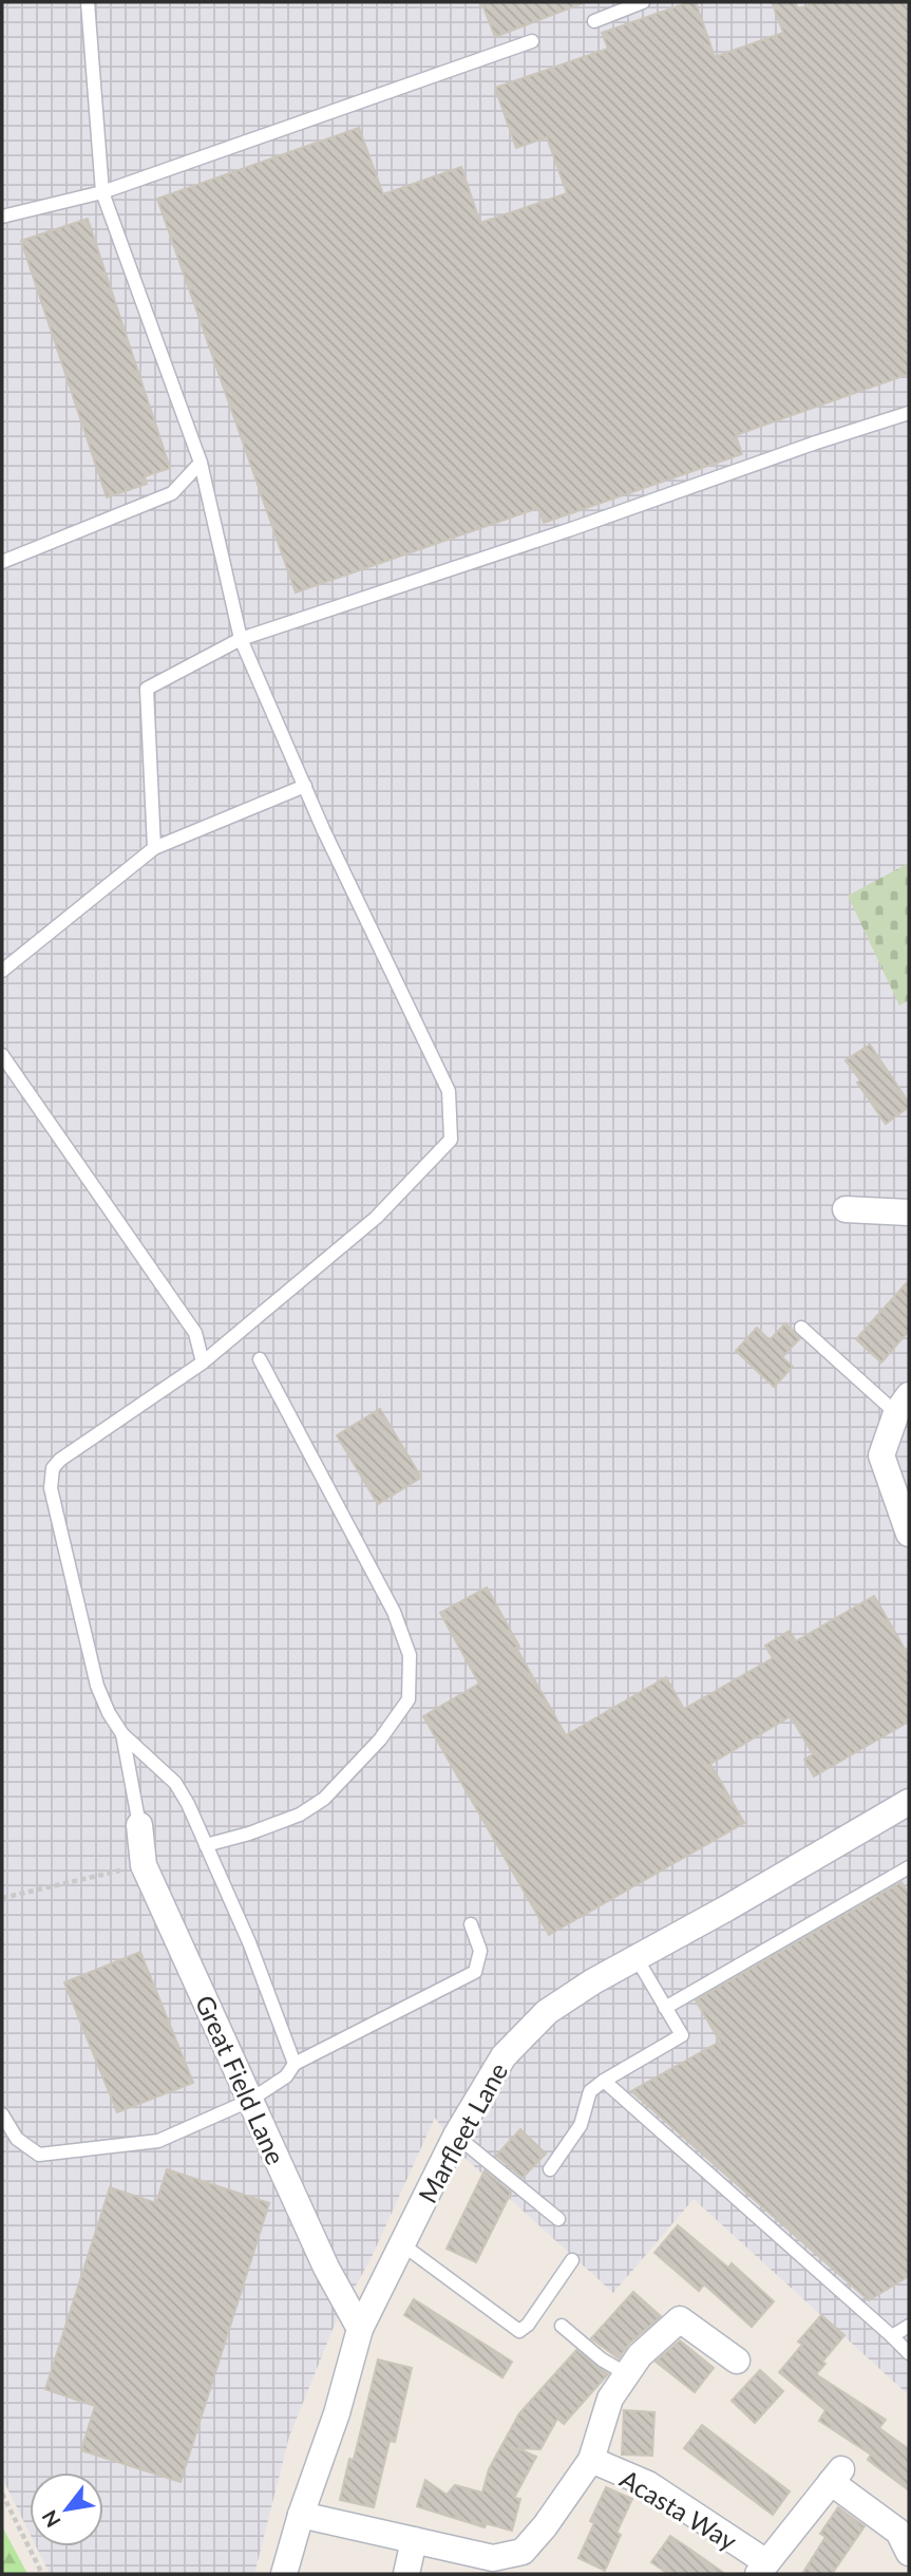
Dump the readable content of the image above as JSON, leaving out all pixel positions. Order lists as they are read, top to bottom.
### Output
{
  "streets": {
    "street": ["Great Field Lane", "Marfleet Lane", "Acasta Way"]
  },
  "crossings": [
    ["Great Field Lane", "Marfleet Lane"],
    ["Marfleet Lane", "Acasta Way"]
  ],
  "north": "bottom left"
}
